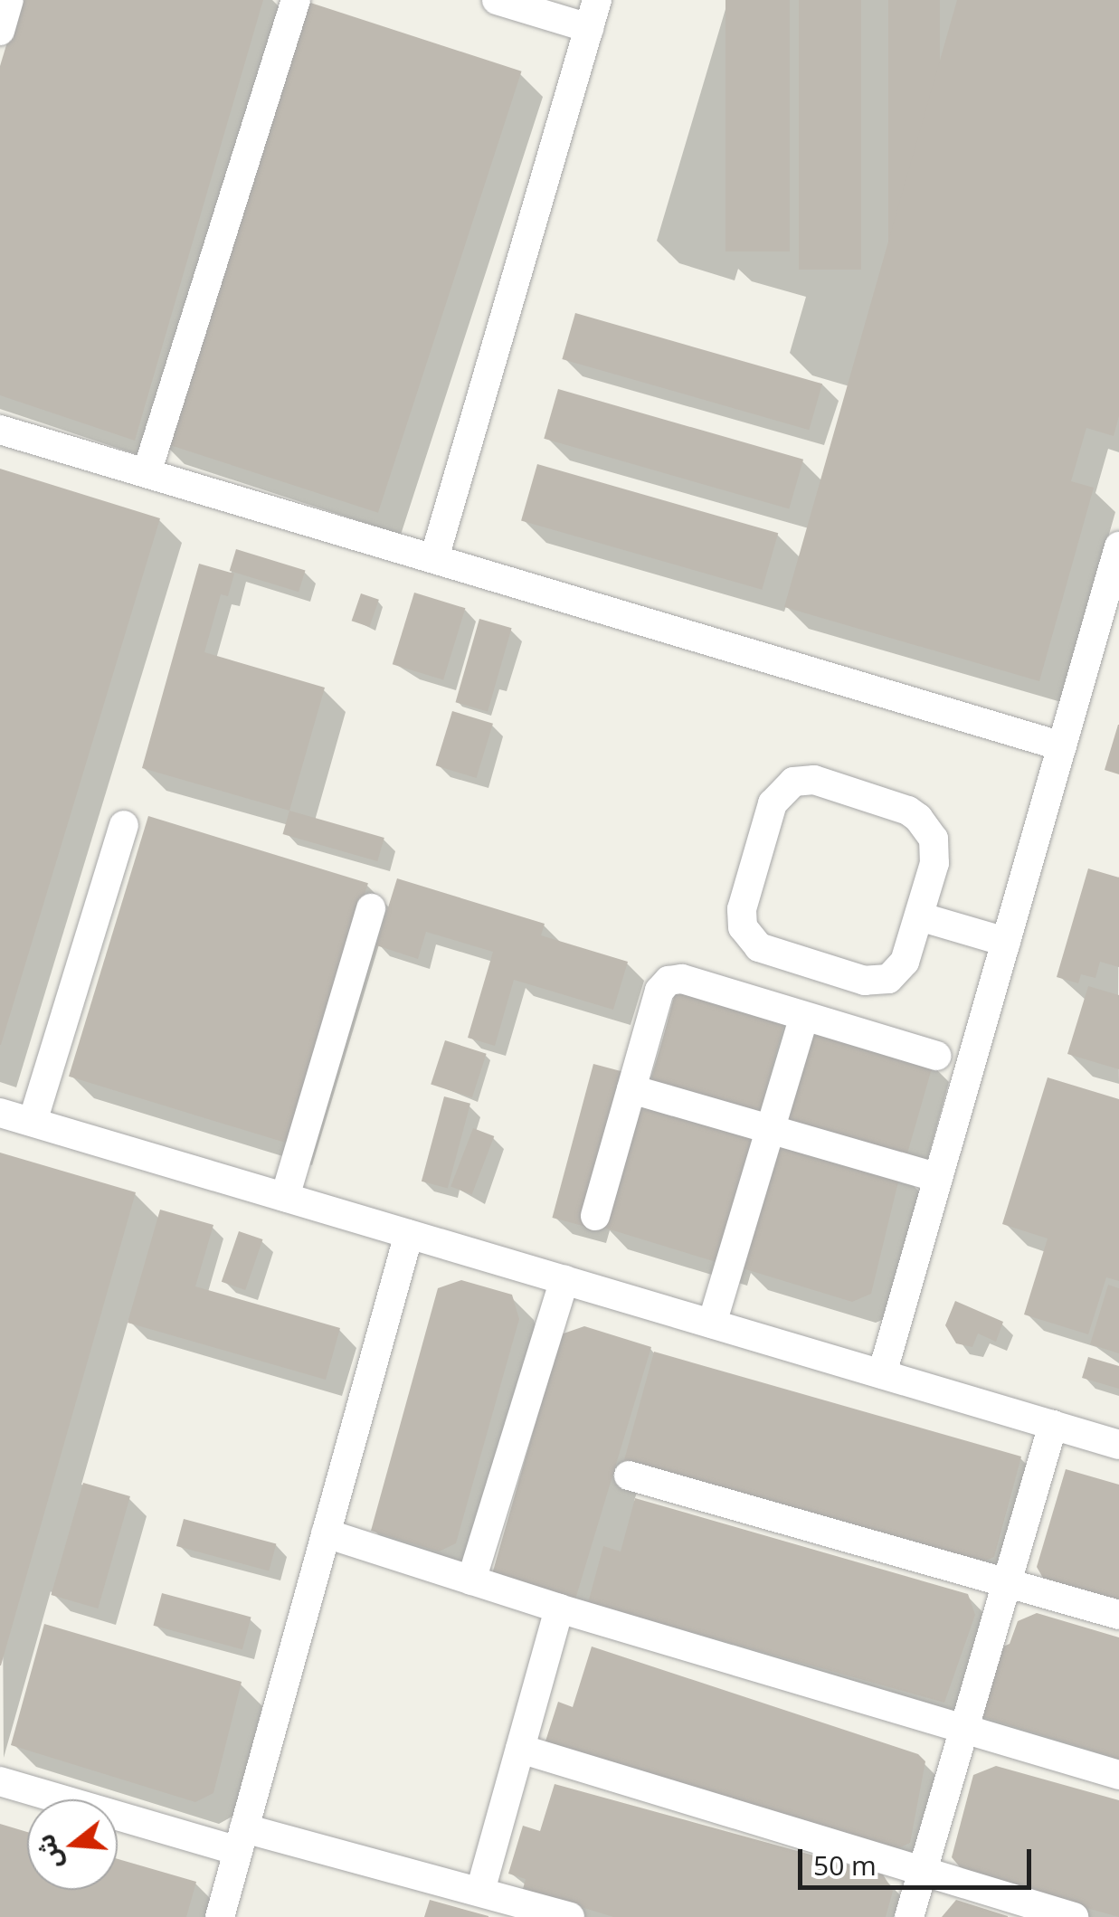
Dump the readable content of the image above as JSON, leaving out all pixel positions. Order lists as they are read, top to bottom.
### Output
{
  "scale_bar": "50 m",
  "north": "left"
}
